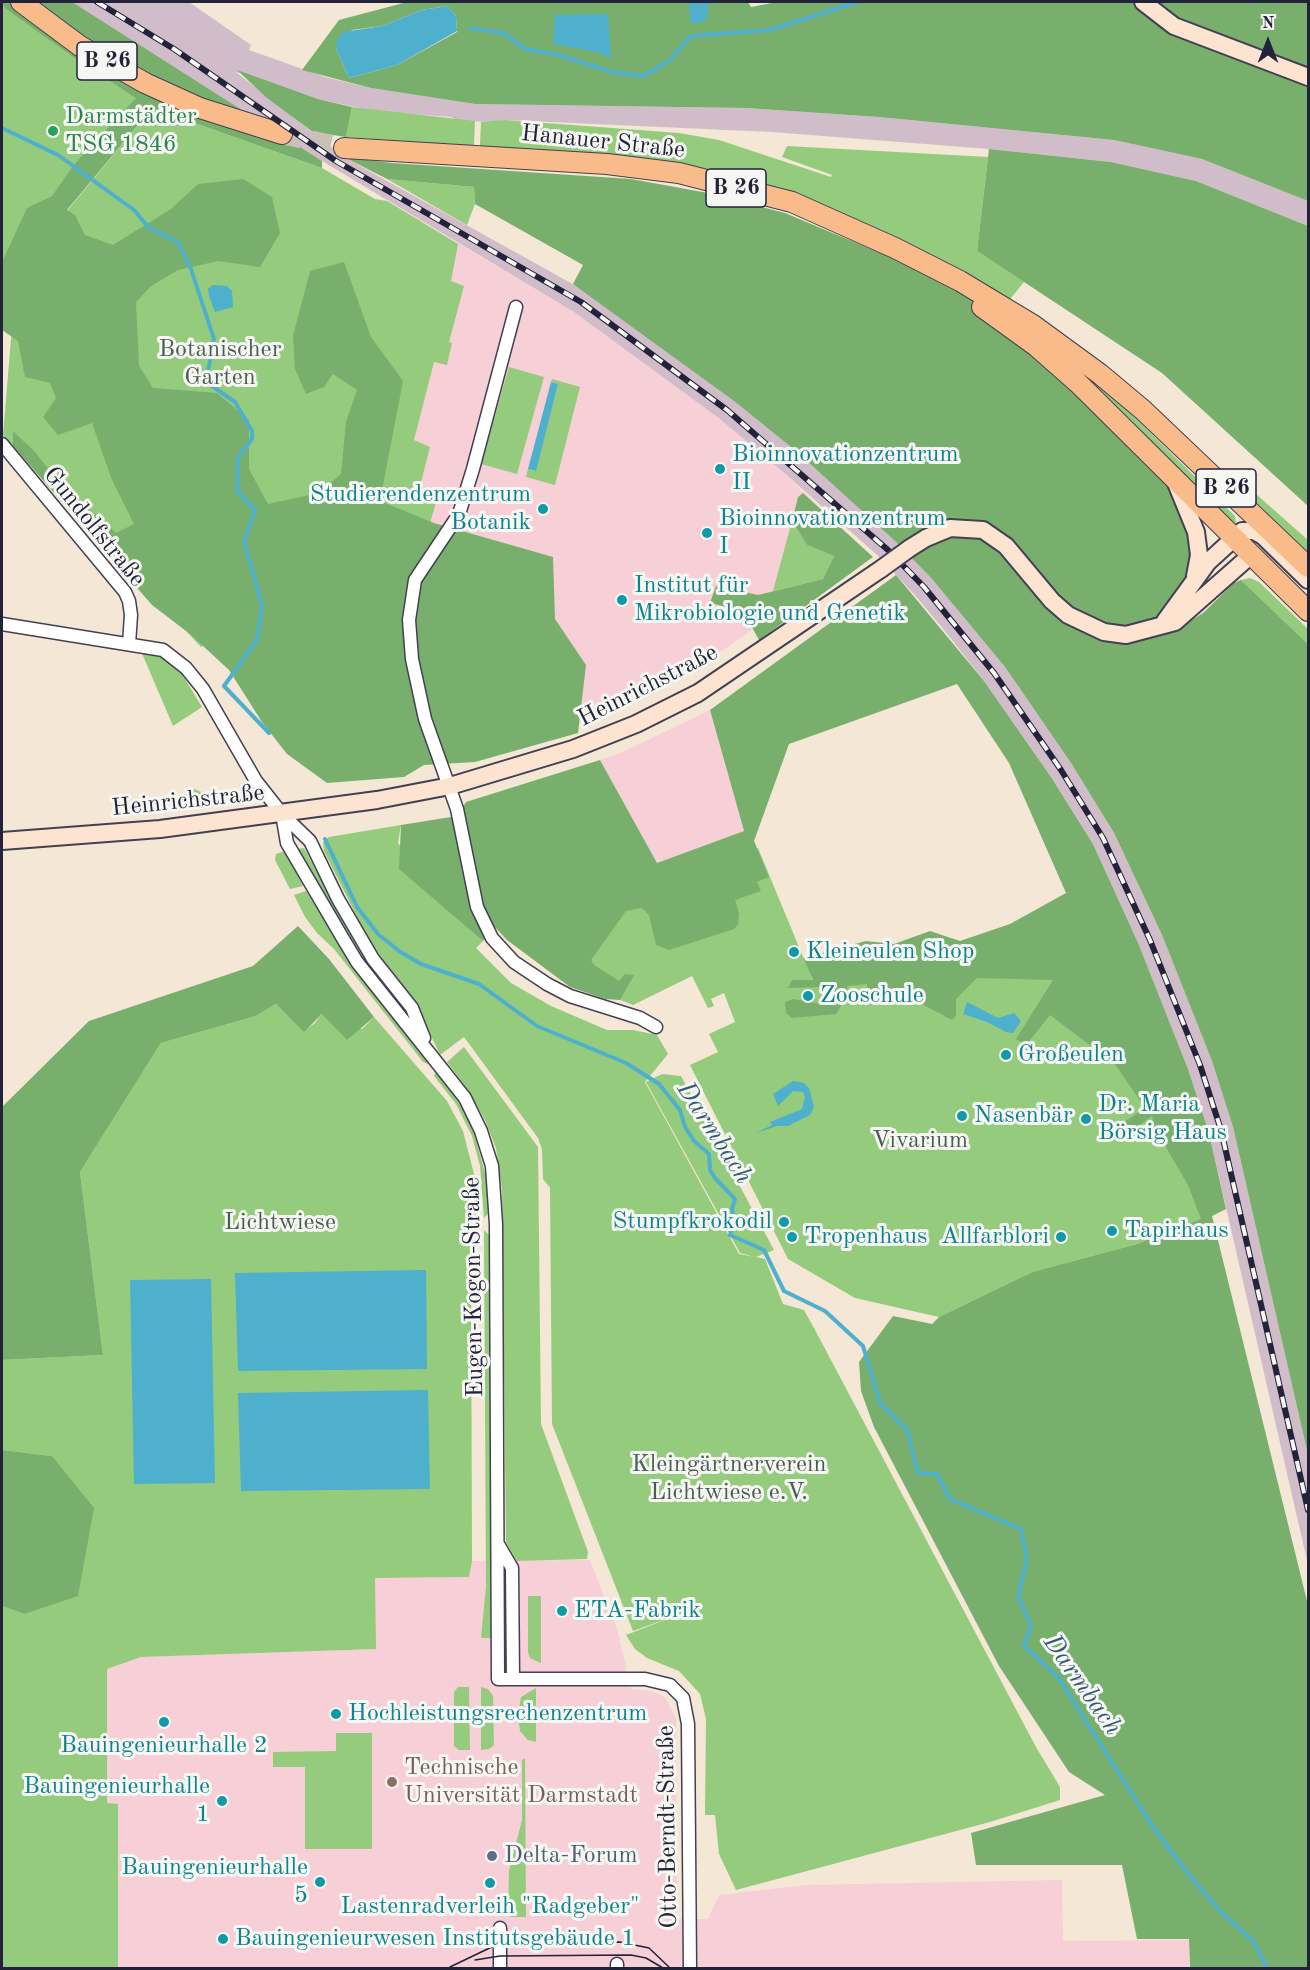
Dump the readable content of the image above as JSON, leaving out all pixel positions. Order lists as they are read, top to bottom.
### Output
{
  "streets": {
    "main road": ["B 26", "Hanauer Straße", "Heinrichstraße"],
    "street": ["Gundolfstraße", "Eugen-Kogon-Straße", "Otto-Berndt-Straße"]
  },
  "crossings": [
    ["B 26", "Hanauer Straße"],
    ["B 26", "Heinrichstraße"],
    ["Heinrichstraße", "Eugen-Kogon-Straße"],
    ["Eugen-Kogon-Straße", "Otto-Berndt-Straße"]
  ],
  "water": ["Darmbach"],
  "parks": [
    "Botanischer Garten",
    "Vivarium",
    "Lichtwiese",
    "Kleingärtnerverein Lichtwiese e.V."
  ],
  "places": [
    "Darmstädter TSG 1846",
    "Bioinnovationzentrum II",
    "Studierendenzentrum Botanik",
    "Bioinnovationzentrum I",
    "Institut für Mikrobiologie und Genetik",
    "Kleineulen Shop",
    "Zooschule",
    "Großeulen",
    "Nasenbär",
    "Dr. Maria Börsig Haus",
    "Stumpfkrokodil",
    "Tapirhaus",
    "Tropenhaus",
    "Allfarblori",
    "ETA-Fabrik",
    "Hochleistungsrechenzentrum",
    "Bauingenieurhalle 2",
    "Technische Universität Darmstadt",
    "Bauingenieurhalle 1",
    "Delta-Forum",
    "Bauingenieurhalle 5",
    "Lastenradverleih \"Radgeber\"",
    "Bauingenieurwesen Institutsgebäude 1"
  ],
  "north": "top"
}
